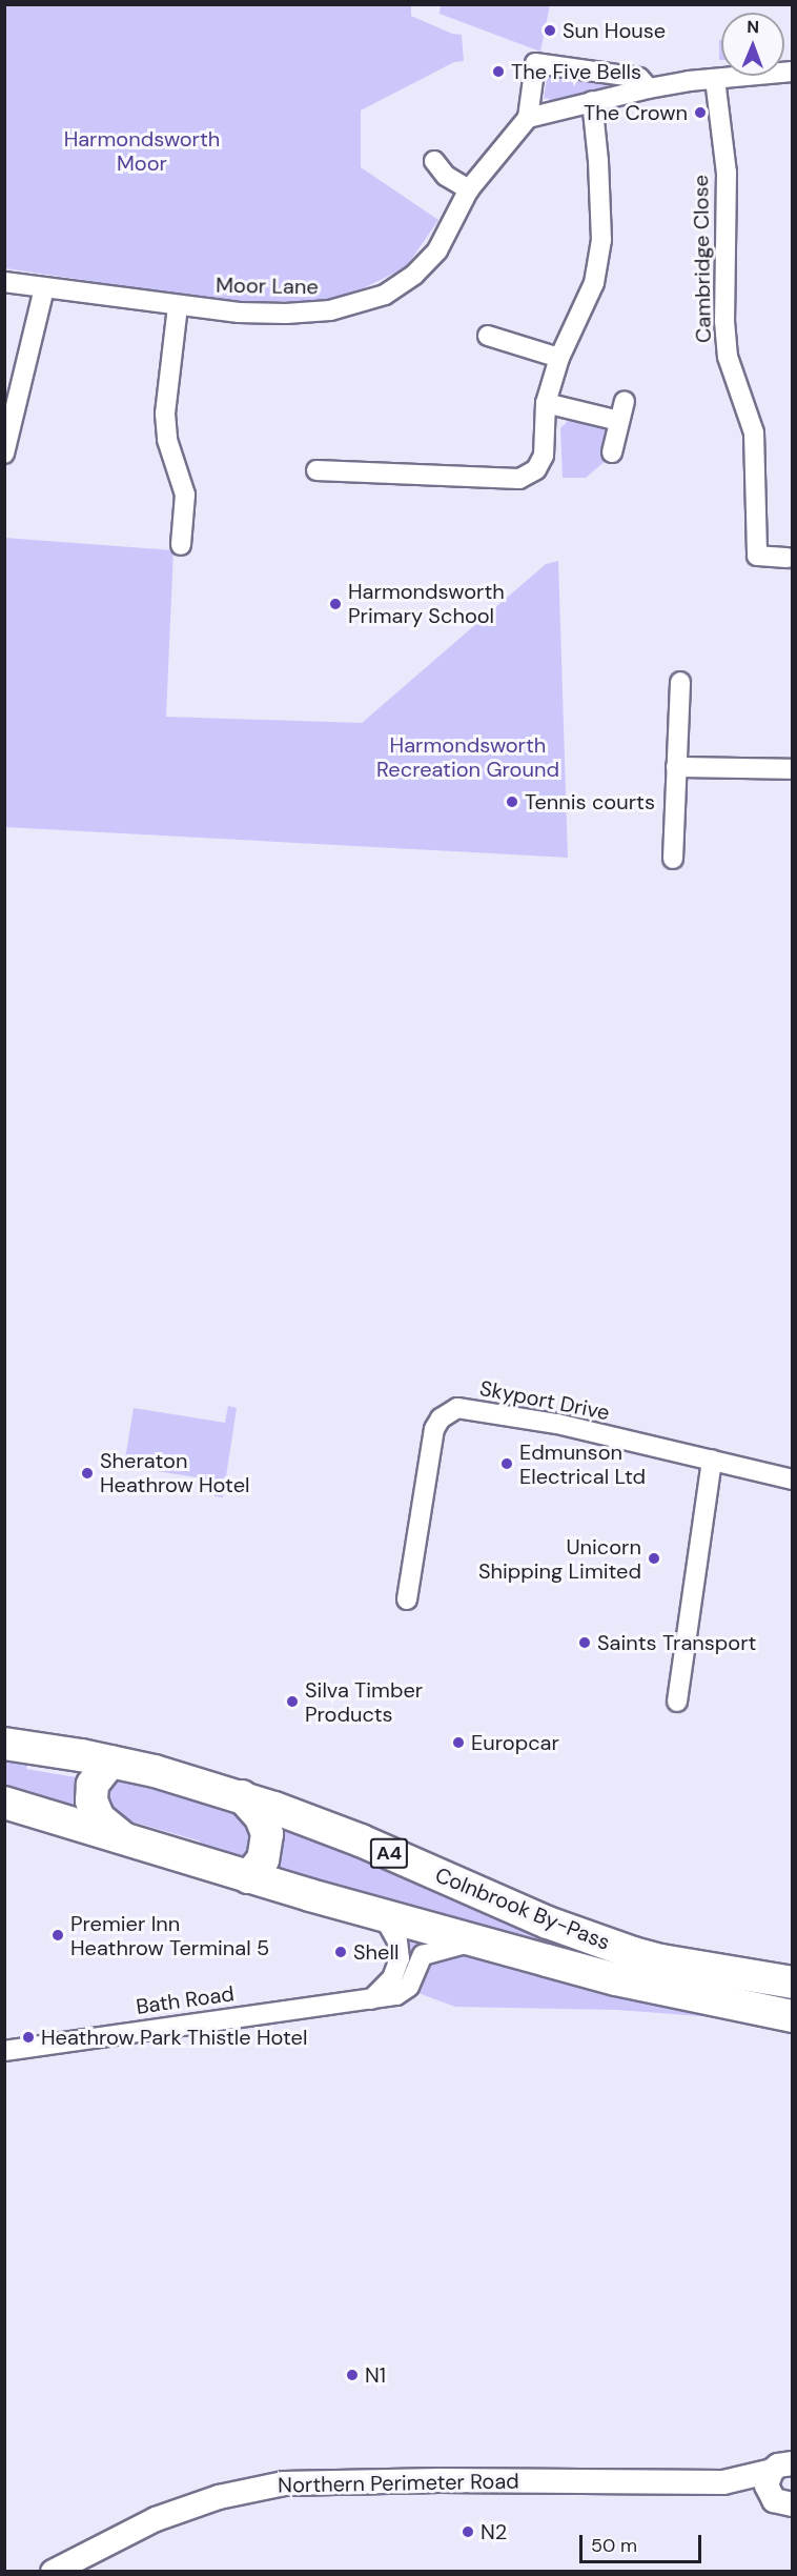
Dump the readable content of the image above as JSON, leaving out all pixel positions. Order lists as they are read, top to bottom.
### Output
{
  "streets": {
    "highway": ["A4", "Colnbrook By-Pass"],
    "street": [
      "Cambridge Close",
      "Moor Lane",
      "Skyport Drive",
      "Bath Road",
      "Northern Perimeter Road"
    ]
  },
  "crossings": [
    ["Colnbrook By-Pass", "Bath Road"]
  ],
  "parks": ["Harmondsworth Moor", "Harmondsworth Recreation Ground"],
  "places": [
    "Sun House",
    "The Five Bells",
    "The Crown",
    "Harmondsworth Primary School",
    "Tennis courts",
    "Edmunson Electrical Ltd",
    "Sheraton Heathrow Hotel",
    "Unicorn Shipping Limited",
    "Saints Transport",
    "Silva Timber Products",
    "Europcar",
    "Premier Inn Heathrow Terminal 5",
    "Shell",
    "Heathrow Park Thistle Hotel",
    "N1",
    "N2"
  ],
  "scale_bar": "50 m",
  "north": "top"
}
